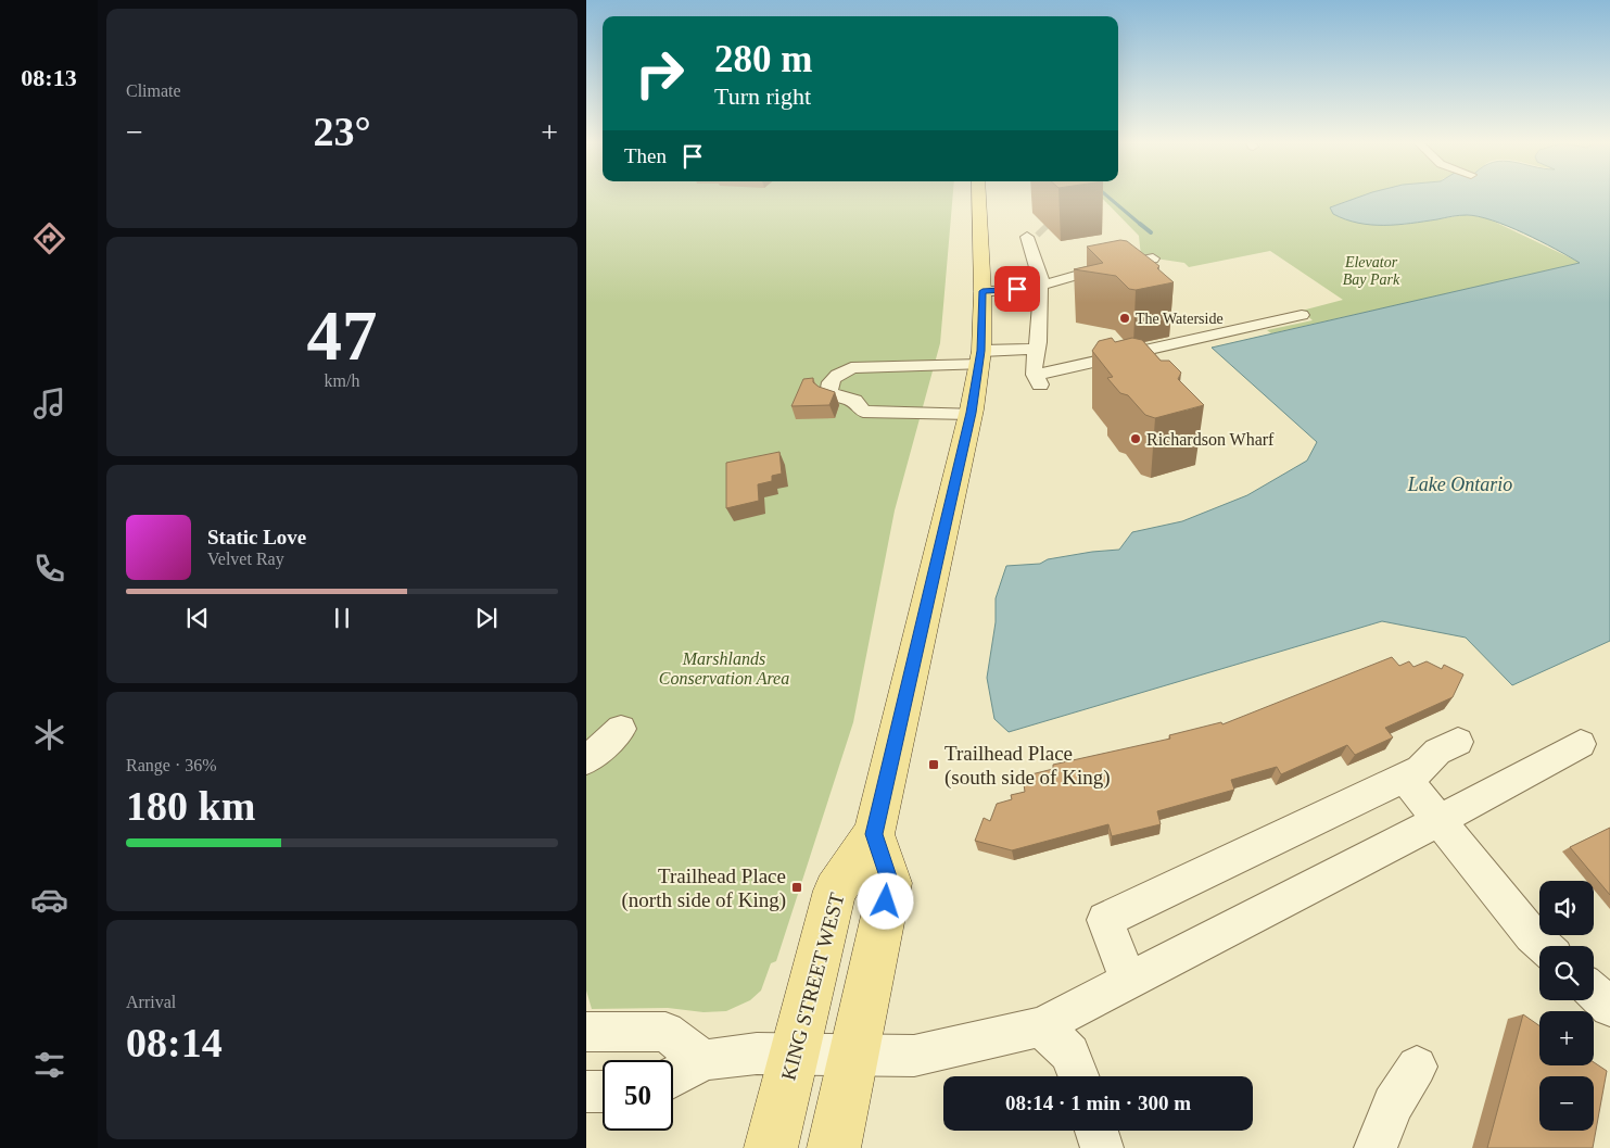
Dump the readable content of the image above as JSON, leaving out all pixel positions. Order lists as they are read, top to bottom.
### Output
{
  "streets": {
    "main road": ["KING STREET WEST"]
  },
  "water": ["Lake Ontario"],
  "parks": ["Elevator Bay Park", "Marshlands Conservation Area"],
  "places": {
    "other": ["The Waterside", "Richardson Wharf"],
    "transit": ["Trailhead Place (south side of King)", "Trailhead Place (north side of King)"]
  },
  "page": {
    "tabs": "08:13",
    "tile": [
      "Climate",
      ["47", "km/h"],
      ["Range · 36%", "180 km"],
      ["Arrival", "08:14"]
    ],
    "turn": ["280 m", "Turn right"],
    "heat": ["−", "23°", "+"],
    "then": "Then",
    "song": ["Static Love", "Velvet Ray"],
    "map_buttons": ["+", "−"],
    "limit": "50",
    "trip": "08:14 · 1 min · 300 m"
  }
}
